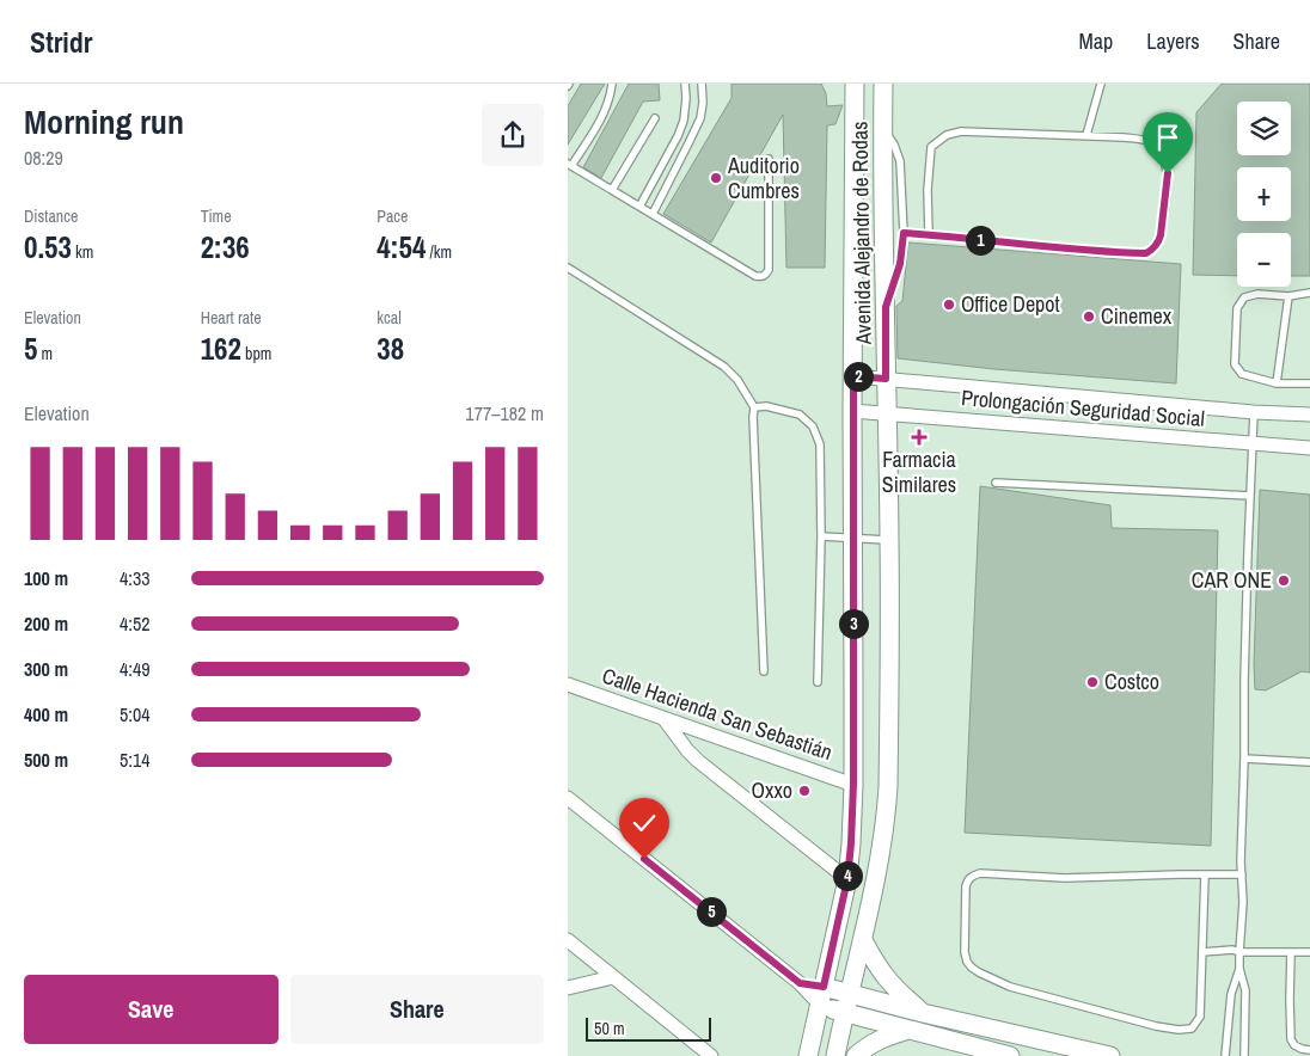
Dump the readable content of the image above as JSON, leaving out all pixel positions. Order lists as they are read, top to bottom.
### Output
{
  "streets": {
    "street": ["Avenida Alejandro de Rodas", "Prolongación Seguridad Social", "Calle Hacienda San Sebastián"]
  },
  "crossings": [
    ["Avenida Alejandro de Rodas", "Prolongación Seguridad Social"],
    ["Avenida Alejandro de Rodas", "Calle Hacienda San Sebastián"]
  ],
  "places": {
    "other": [
      "Auditorio Cumbres",
      "Office Depot",
      "Cinemex",
      "CAR ONE",
      "Costco",
      "Oxxo"
    ],
    "health": ["Farmacia Similares"]
  },
  "scale_bar": "50 m",
  "page": {
    "header": "Stridr",
    "nav": ["Map", "Layers", "Share"],
    "heading": ["Morning run", "08:29"],
    "map_buttons": ["+", "−"],
    "stats": [
      ["Distance", "0.53 km"],
      ["Time", "2:36"],
      ["Pace", "4:54 /km"],
      ["Elevation", "5 m"],
      ["Heart rate", "162 bpm"],
      ["kcal", "38"]
    ],
    "pins": [
      "1",
      "2",
      "3",
      "4",
      "5"
    ],
    "chart": ["Elevation", "177–182 m"],
    "list": [
      {
        "name": "100 m",
        "note": "4:33"
      },
      {
        "name": "200 m",
        "note": "4:52"
      },
      {
        "name": "300 m",
        "note": "4:49"
      },
      {
        "name": "400 m",
        "note": "5:04"
      },
      {
        "name": "500 m",
        "note": "5:14"
      }
    ],
    "buttons": ["Save", "Share"],
    "scale": "50 m"
  }
}
